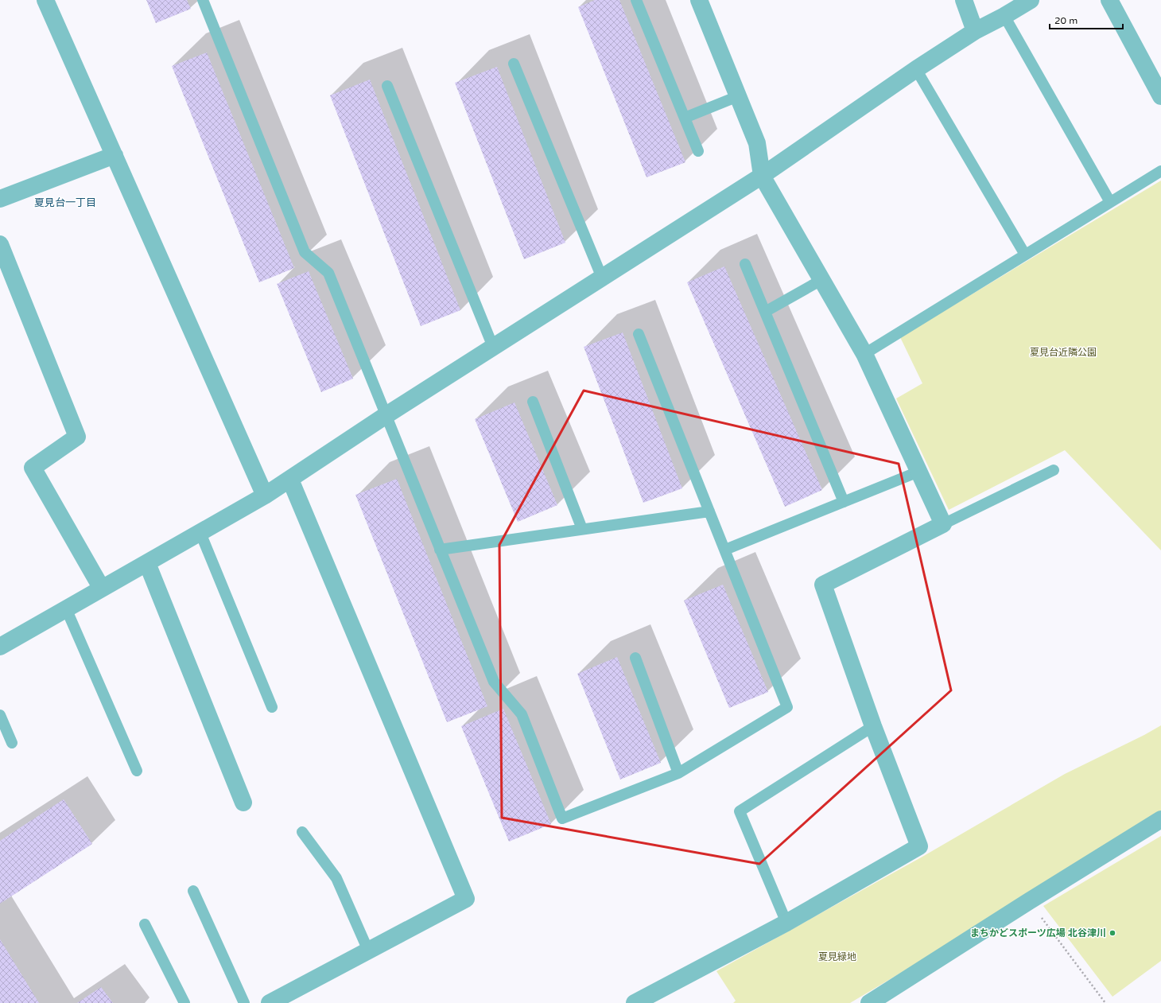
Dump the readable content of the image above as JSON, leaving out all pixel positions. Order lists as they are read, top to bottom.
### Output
{
  "districts": ["夏見台一丁目"],
  "parks": ["夏見台近隣公園", "夏見緑地"],
  "places": ["まちかどスポーツ広場 北谷津川"],
  "scale_bar": "20 m"
}
